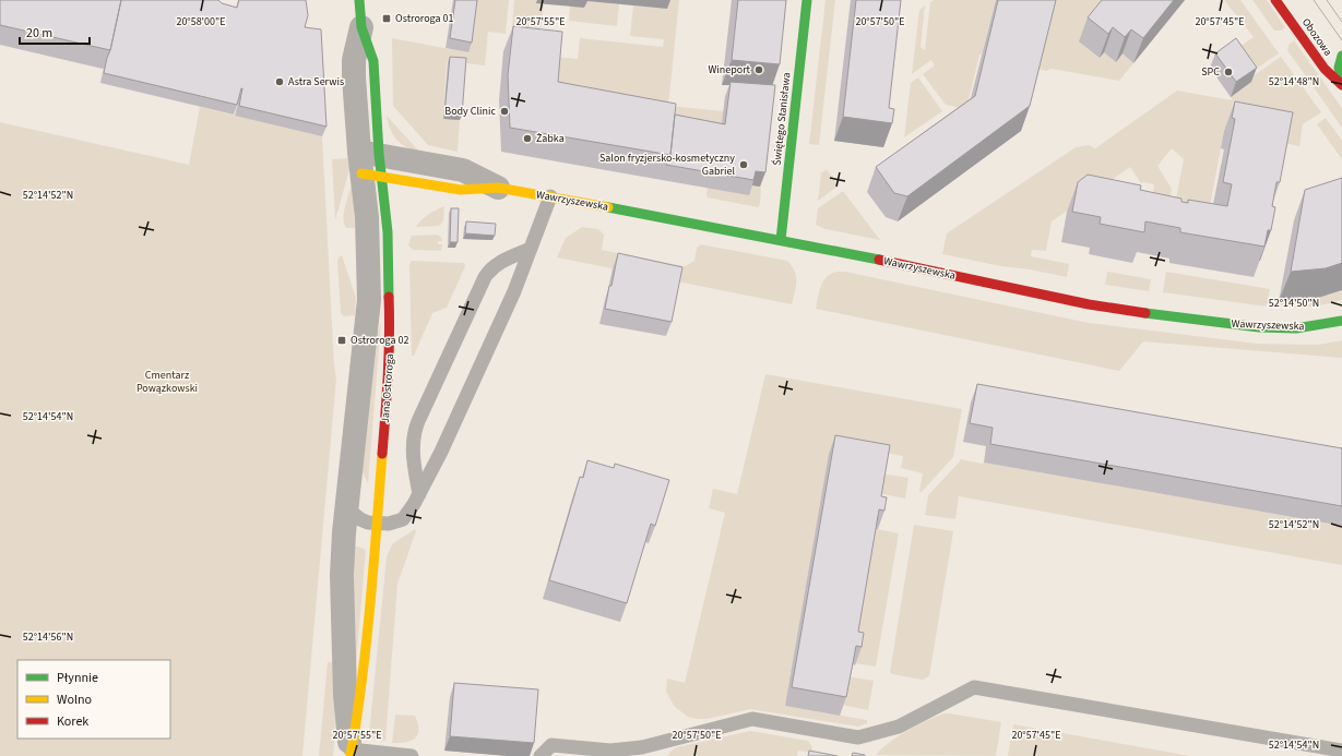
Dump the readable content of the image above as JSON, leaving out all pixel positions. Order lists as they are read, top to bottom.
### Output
{
  "streets": {
    "street": [
      "Obozowa",
      "Świętego Stanisława",
      "Wawrzyszewska",
      "Jana Ostroroga"
    ]
  },
  "crossings": [
    ["Świętego Stanisława", "Wawrzyszewska"],
    ["Wawrzyszewska", "Jana Ostroroga"]
  ],
  "parks": ["Cmentarz Powązkowski"],
  "places": {
    "transit": ["Ostroroga 01", "Ostroroga 02"],
    "other": [
      "Wineport",
      "SPC",
      "Astra Serwis",
      "Body Clinic",
      "Żabka",
      "Salon fryzjersko-kosmetyczny Gabriel"
    ]
  },
  "legend": ["Płynnie", "Wolno", "Korek"],
  "scale_bar": "20 m",
  "coordinates": [
    "20°58'00\"E",
    "20°57'55\"E",
    "20°57'50\"E",
    "20°57'45\"E",
    "52°14'48\"N",
    "52°14'52\"N",
    "52°14'50\"N",
    "52°14'54\"N",
    "52°14'56\"N"
  ]
}
